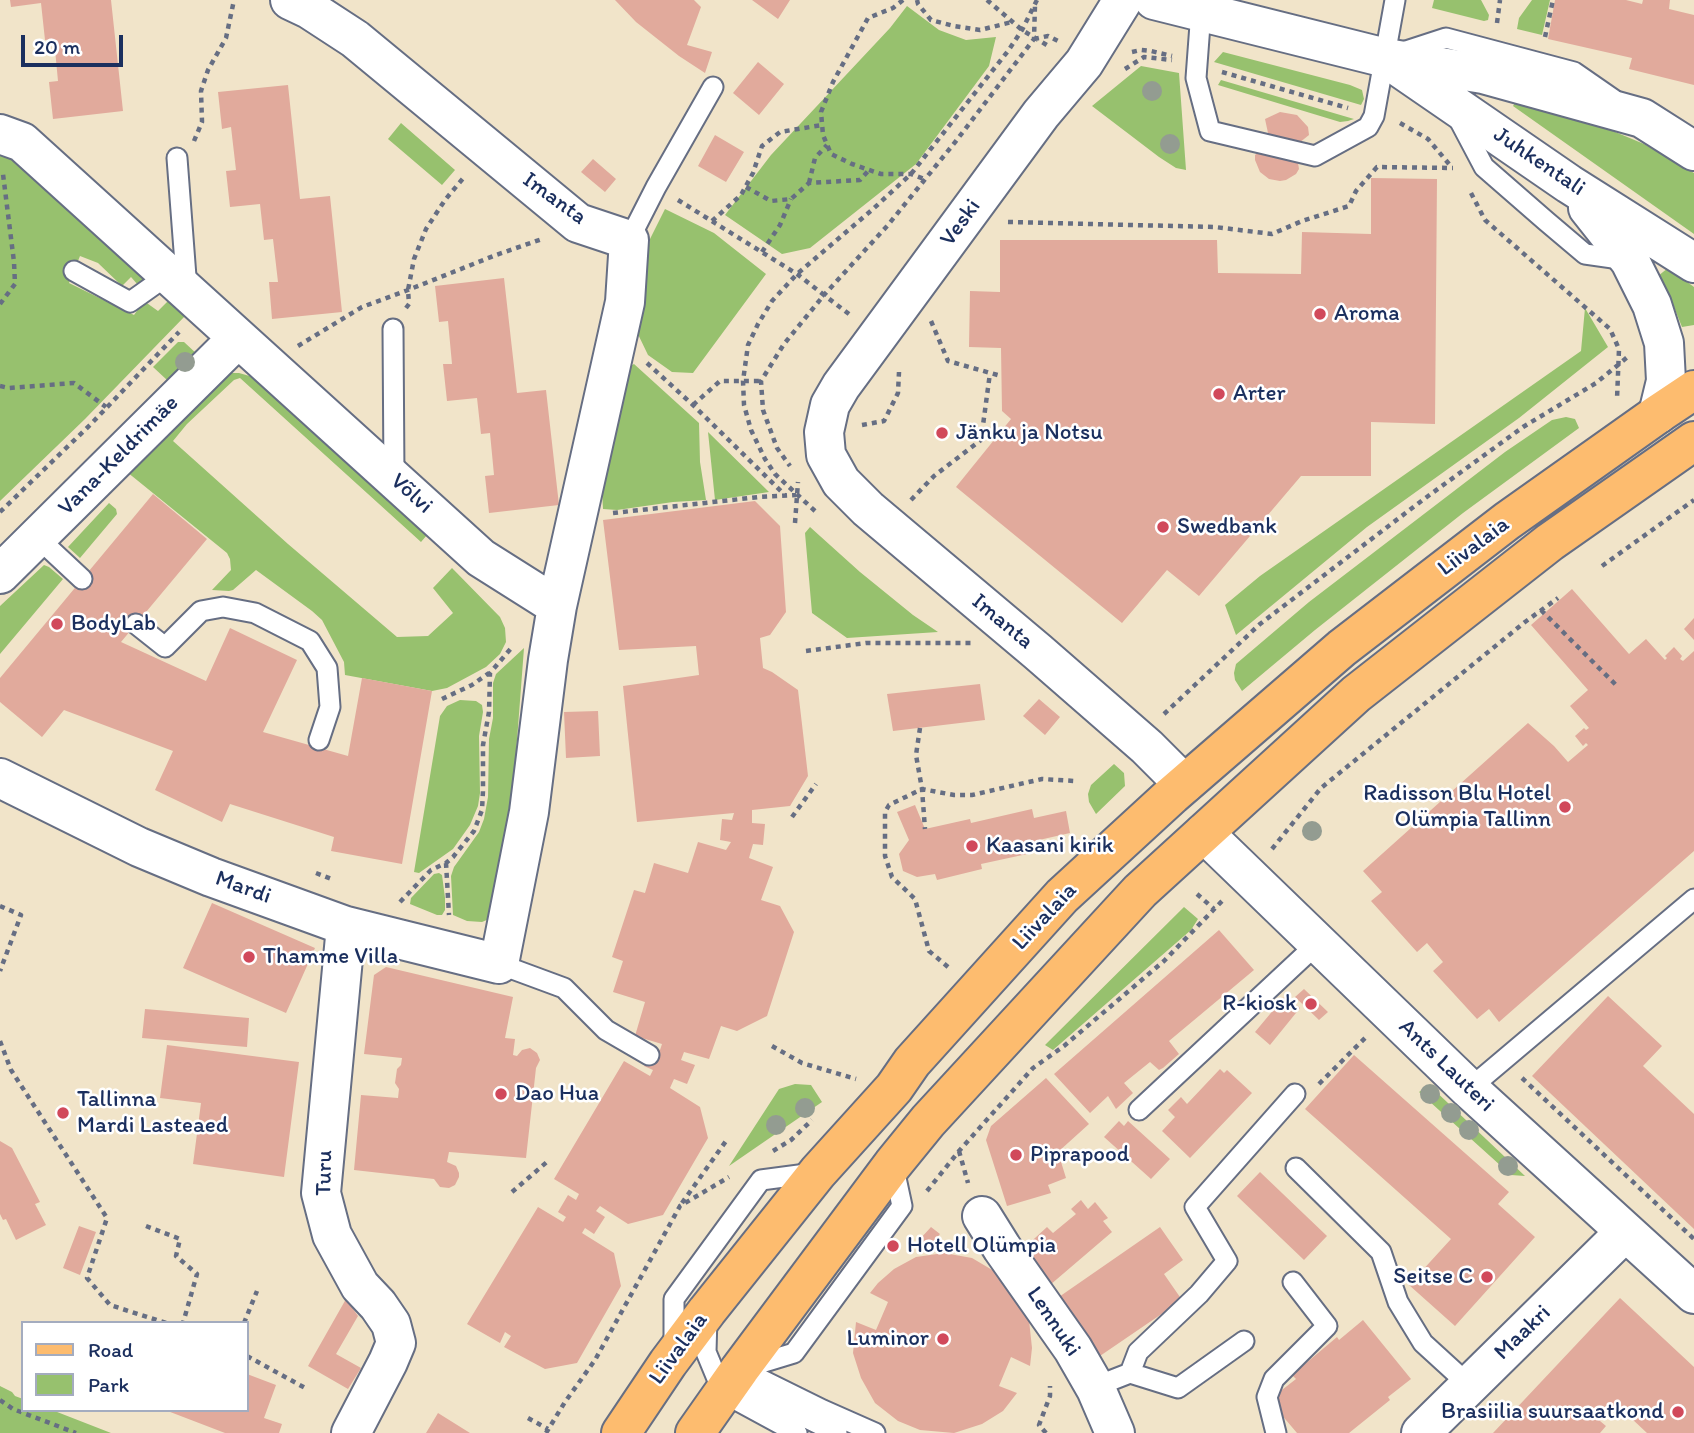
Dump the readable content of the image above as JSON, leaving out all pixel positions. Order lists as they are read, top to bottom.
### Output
{
  "streets": {
    "main road": ["Liivalaia"],
    "street": [
      "Juhkentali",
      "Imanta",
      "Veski",
      "Vana-Keldrimäe",
      "Võlvi",
      "Mardi",
      "Ants Lauteri",
      "Turu",
      "Lennuki",
      "Maakri"
    ]
  },
  "crossings": [
    ["Imanta", "Veski"],
    ["Imanta", "Liivalaia"],
    ["Vana-Keldrimäe", "Võlvi"],
    ["Liivalaia", "Ants Lauteri"],
    ["Mardi", "Turu"],
    ["Ants Lauteri", "Maakri"]
  ],
  "places": [
    "Aroma",
    "Arter",
    "Jänku ja Notsu",
    "Swedbank",
    "BodyLab",
    "Radisson Blu Hotel Olümpia Tallinn",
    "Kaasani kirik",
    "Thamme Villa",
    "R-kiosk",
    "Dao Hua",
    "Tallinna Mardi Lasteaed",
    "Piprapood",
    "Hotell Olümpia",
    "Seitse C",
    "Luminor",
    "Brasiilia suursaatkond"
  ],
  "legend": ["Road", "Park"],
  "scale_bar": "20 m"
}
